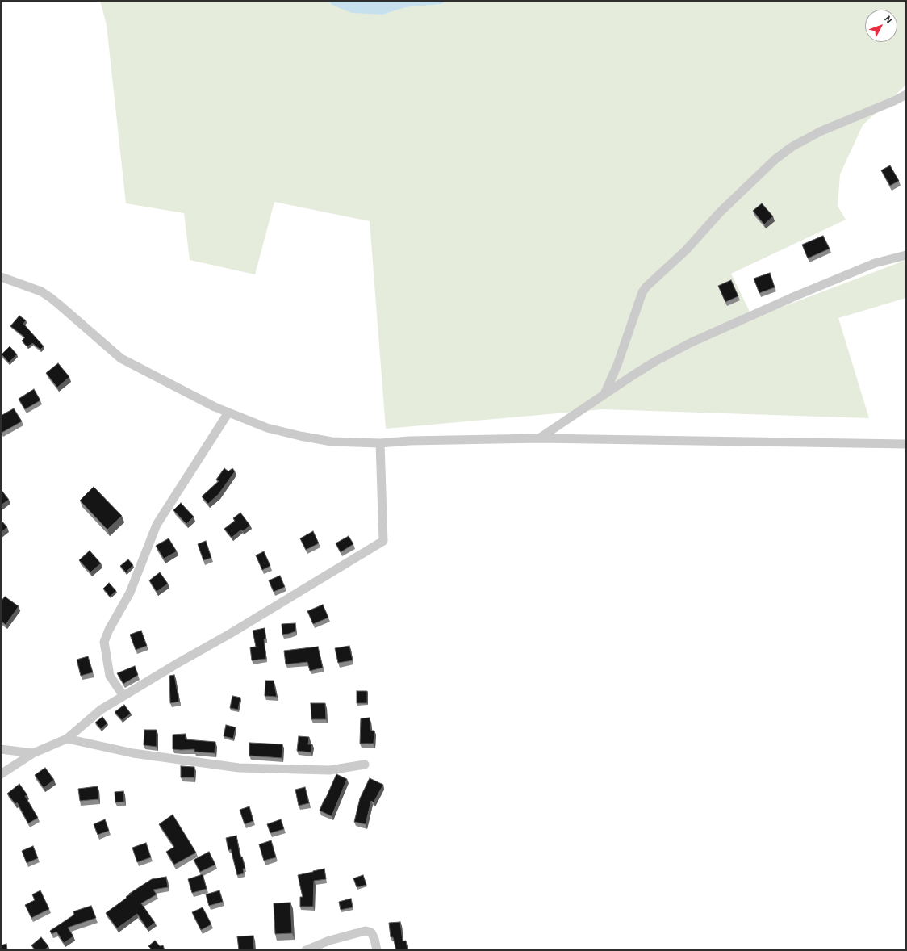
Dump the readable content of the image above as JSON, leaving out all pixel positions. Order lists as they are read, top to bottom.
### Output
{
  "north": "top right"
}
